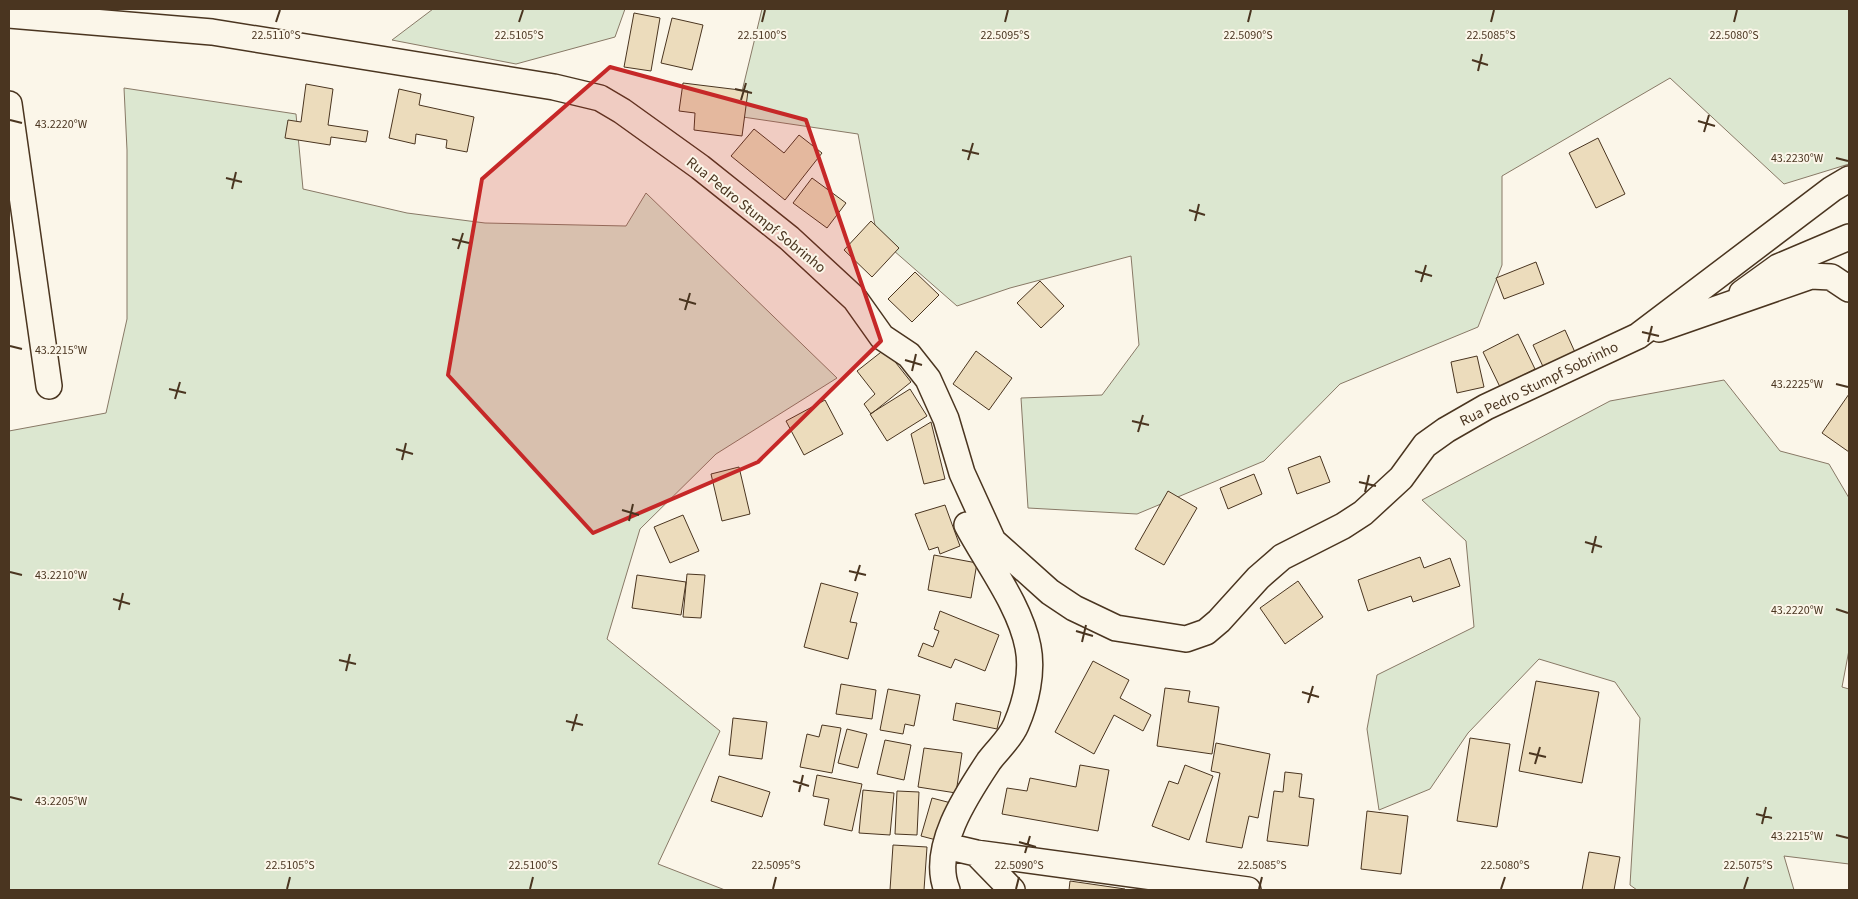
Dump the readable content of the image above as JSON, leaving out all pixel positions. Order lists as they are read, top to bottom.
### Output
{
  "streets": {
    "street": ["Rua Pedro Stumpf Sobrinho"]
  },
  "coordinates": [
    "22.5110°S",
    "22.5105°S",
    "22.5100°S",
    "22.5095°S",
    "22.5090°S",
    "22.5085°S",
    "22.5080°S",
    "43.2220°W",
    "43.2230°W",
    "43.2215°W",
    "43.2225°W",
    "43.2210°W",
    "43.2205°W",
    "22.5075°S"
  ]
}
